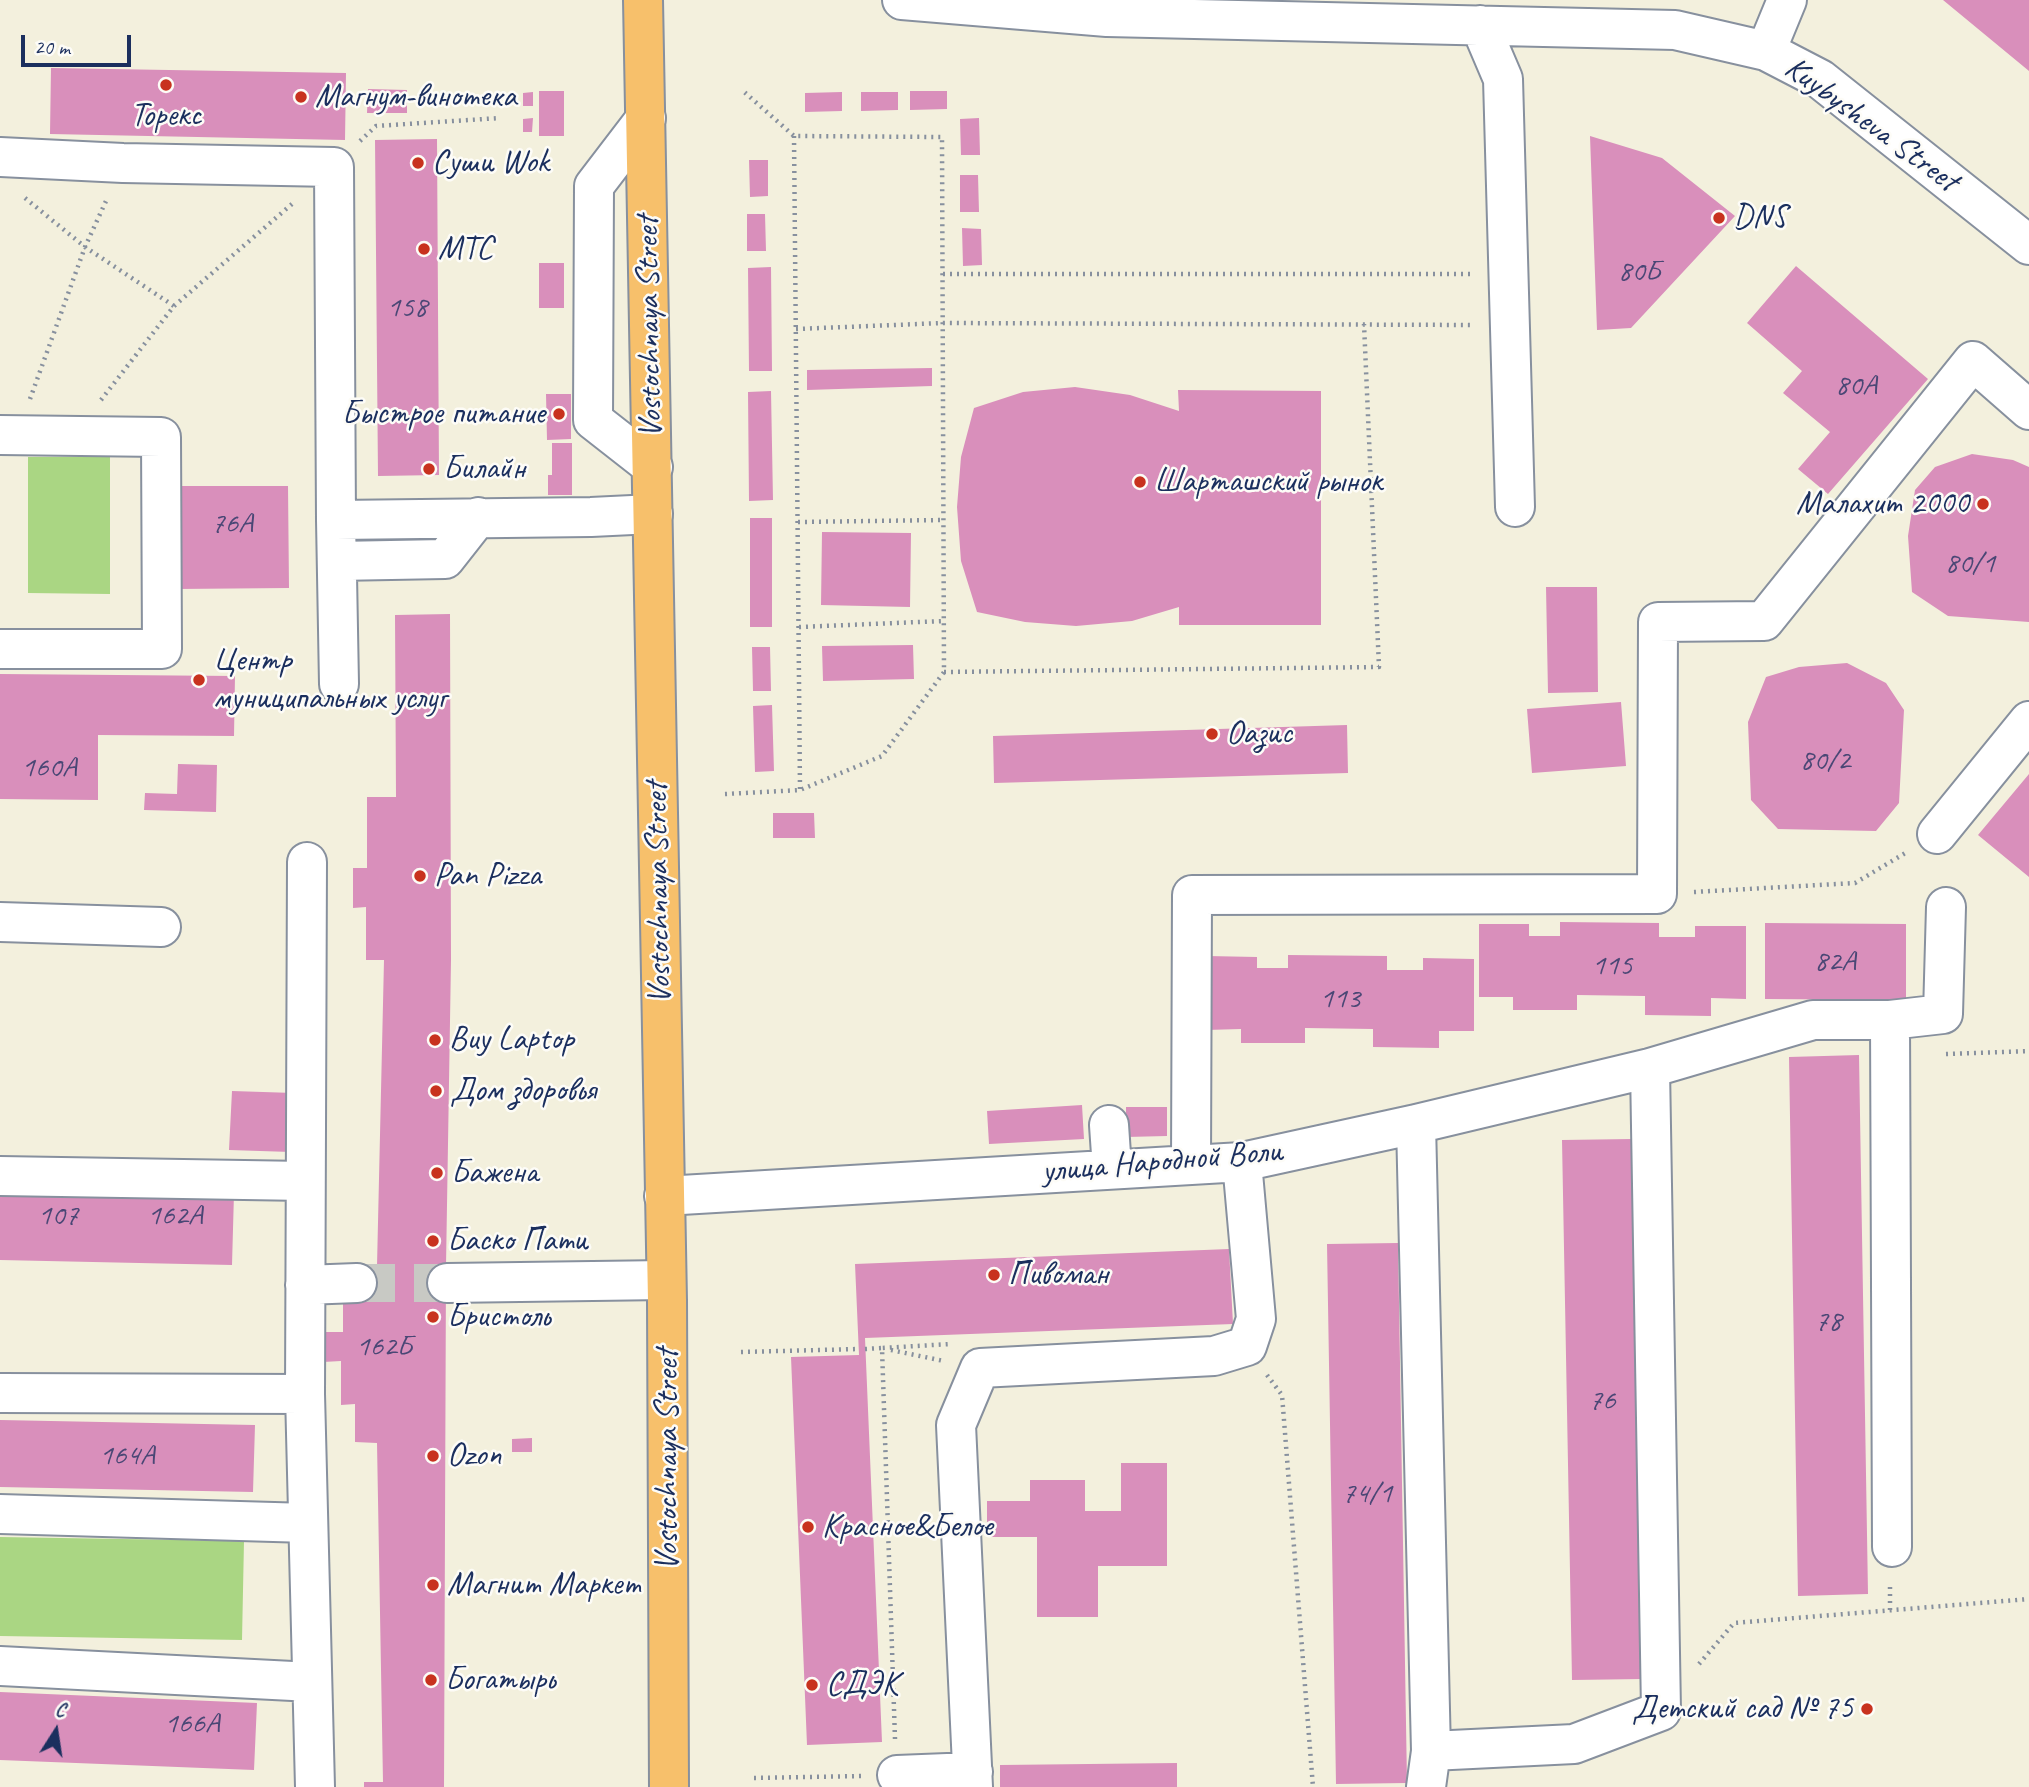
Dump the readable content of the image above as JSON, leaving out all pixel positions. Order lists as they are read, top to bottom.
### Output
{
  "streets": {
    "main road": ["Vostochnaya Street"],
    "street": ["Kuybysheva Street", "улица Народной Воли"]
  },
  "crossings": [
    ["Vostochnaya Street", "улица Народной Воли"]
  ],
  "places": [
    "Торекс",
    "Магнум-винотека",
    "Суши Wok",
    "DNS",
    "МТС",
    "Быстрое питание",
    "Билайн",
    "Шарташский рынок",
    "Малахит 2000",
    "Центр муниципальных услуг",
    "Оазис",
    "Pan Pizza",
    "Buy Laptop",
    "Дом здоровья",
    "Бажена",
    "Баско Пати",
    "Пивоман",
    "Бристоль",
    "Ozon",
    "Красное&Белое",
    "Магнит Маркет",
    "Богатырь",
    "СДЭК",
    "Детский сад № 75"
  ],
  "house_numbers": [
    "80Б",
    "158",
    "80А",
    "76А",
    "80/1",
    "80/2",
    "160А",
    "82А",
    "115",
    "113",
    "107",
    "162А",
    "78",
    "162Б",
    "76",
    "164А",
    "74/1",
    "166А"
  ],
  "scale_bar": "20 m",
  "north": "top"
}
